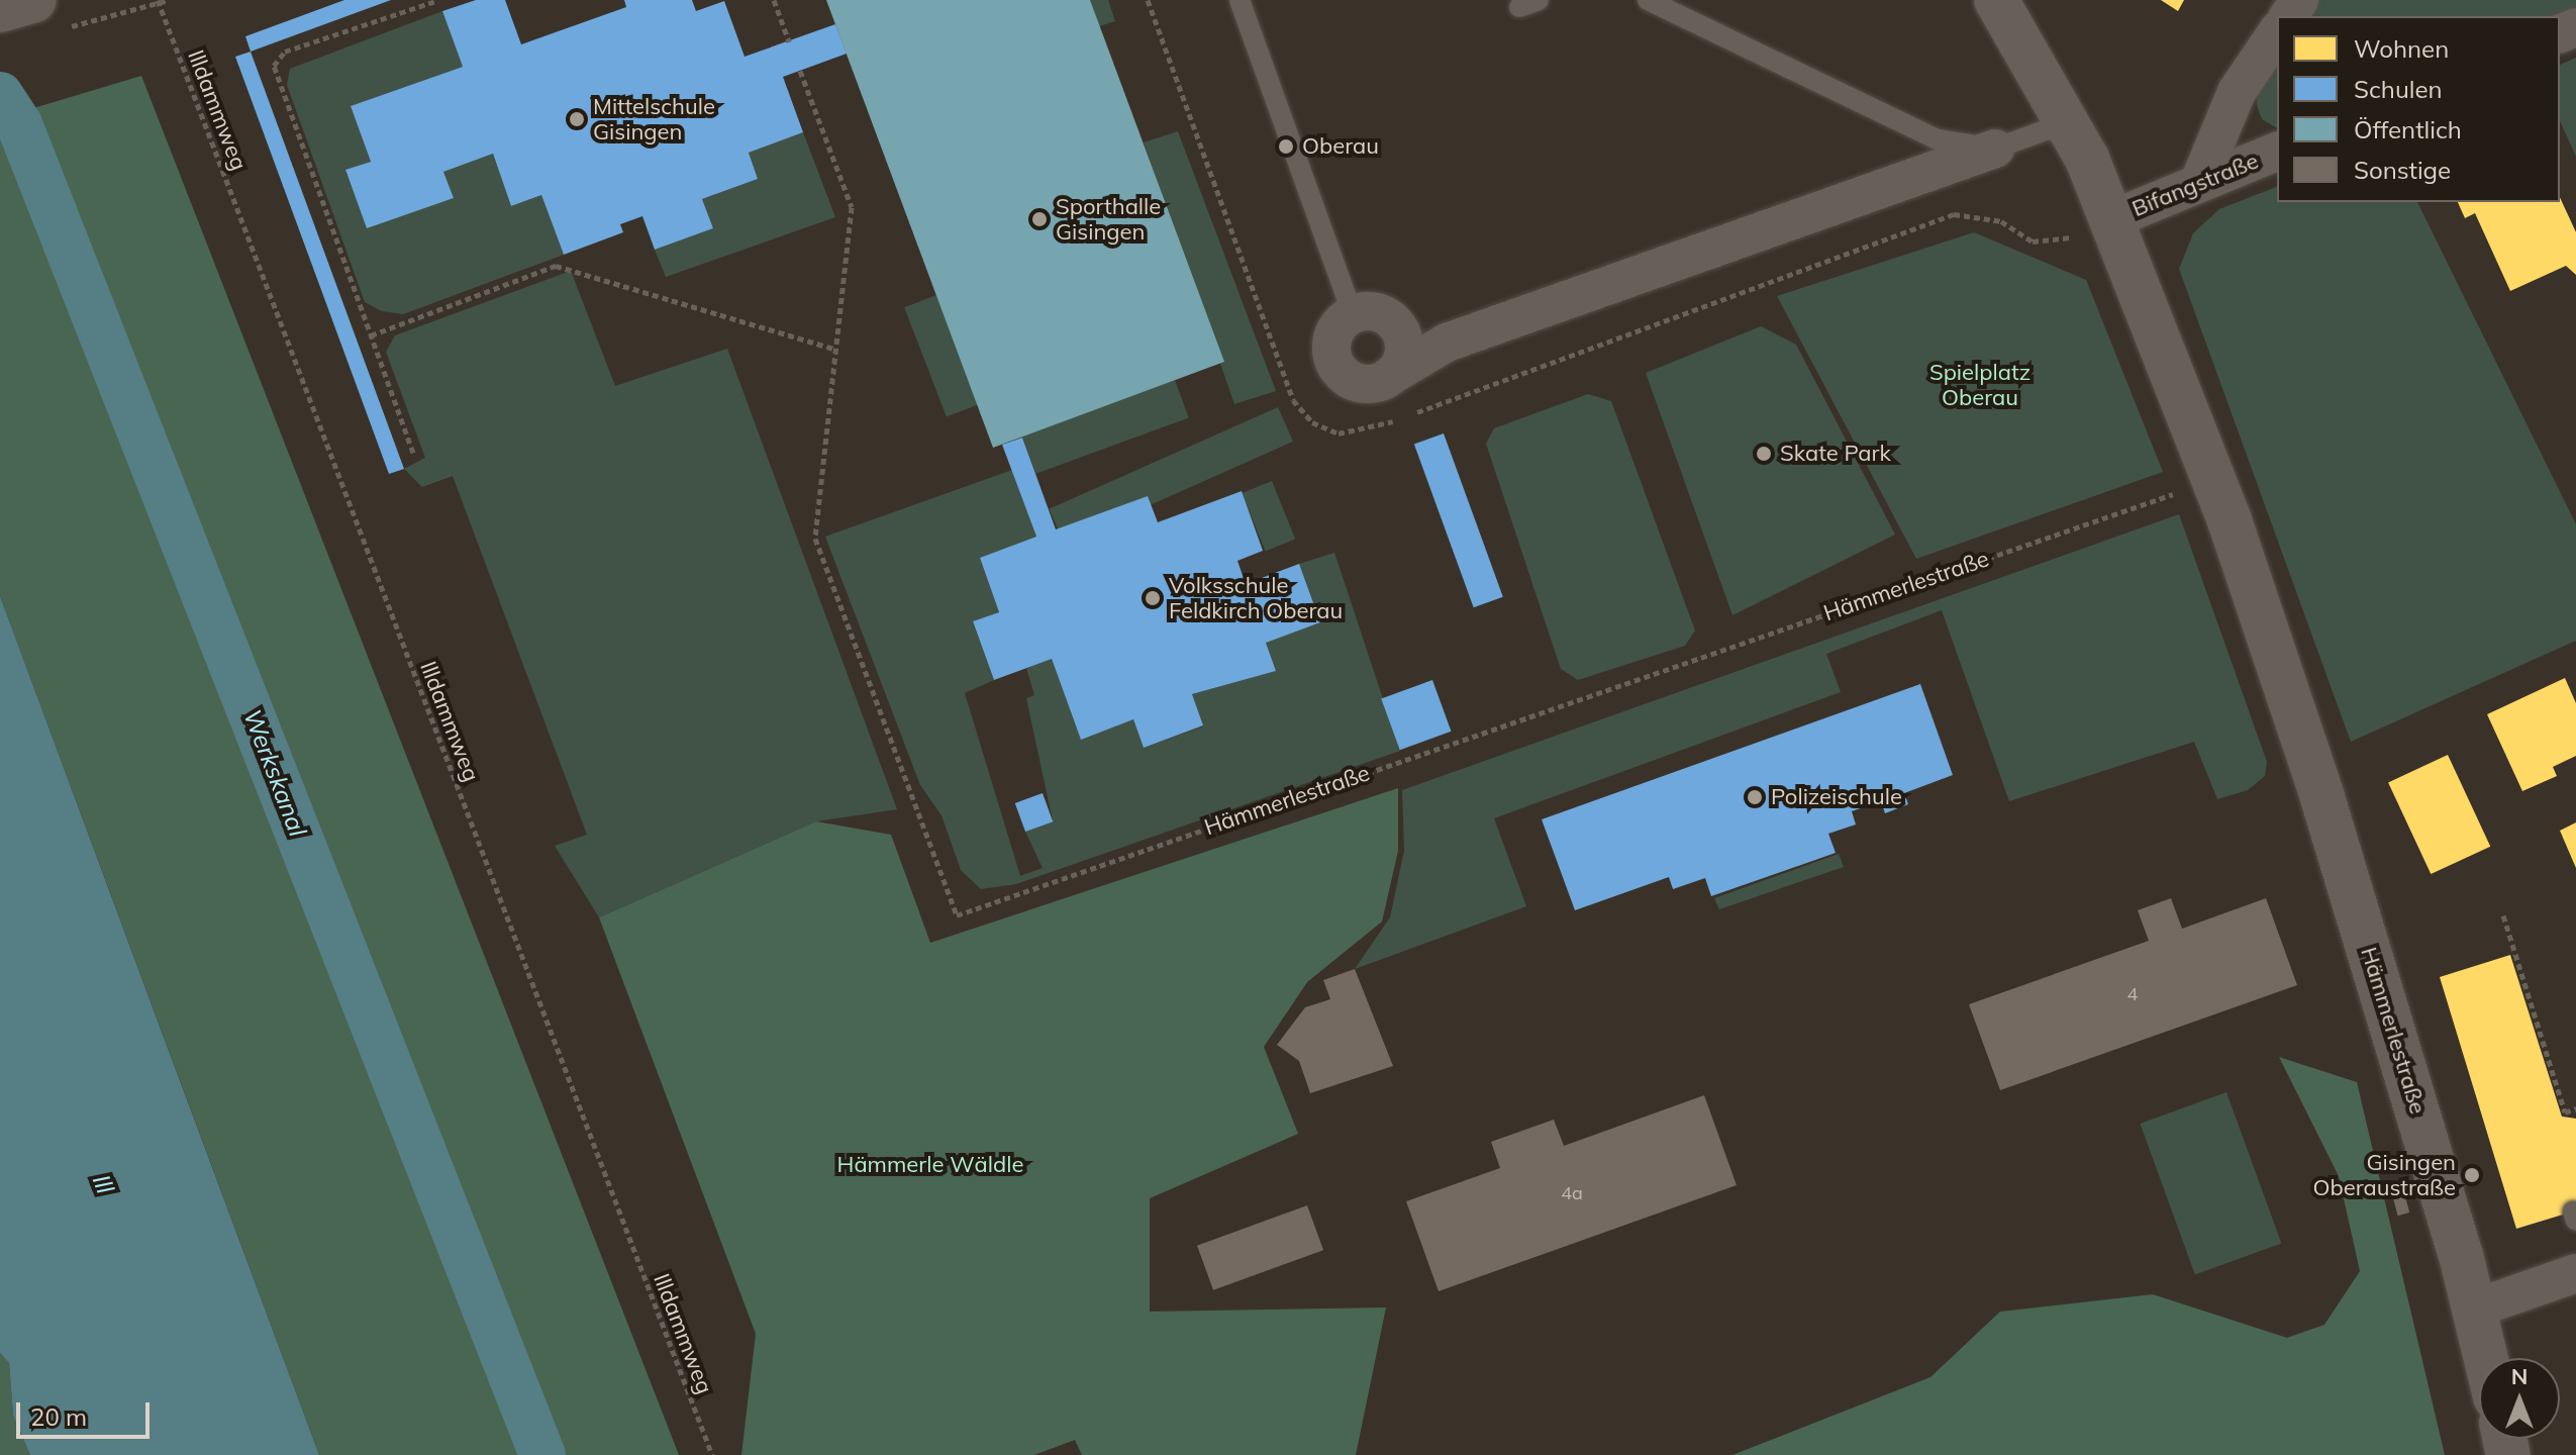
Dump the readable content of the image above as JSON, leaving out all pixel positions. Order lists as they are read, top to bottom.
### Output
{
  "streets": {
    "street": ["Bifangstraße", "Hämmerlestraße"],
    "path": ["Illdammweg"]
  },
  "crossings": [
    ["Bifangstraße", "Hämmerlestraße"]
  ],
  "water": ["Werkskanal", "Ill"],
  "parks": ["Spielplatz Oberau", "Hämmerle Wäldle"],
  "places": [
    "Mittelschule Gisingen",
    "Oberau",
    "Sporthalle Gisingen",
    "Skate Park",
    "Volksschule Feldkirch Oberau",
    "Polizeischule",
    "Gisingen Oberaustraße"
  ],
  "house_numbers": ["4", "4a"],
  "legend": [
    "Wohnen",
    "Schulen",
    "Öffentlich",
    "Sonstige"
  ],
  "scale_bar": "20 m",
  "north": "top"
}
